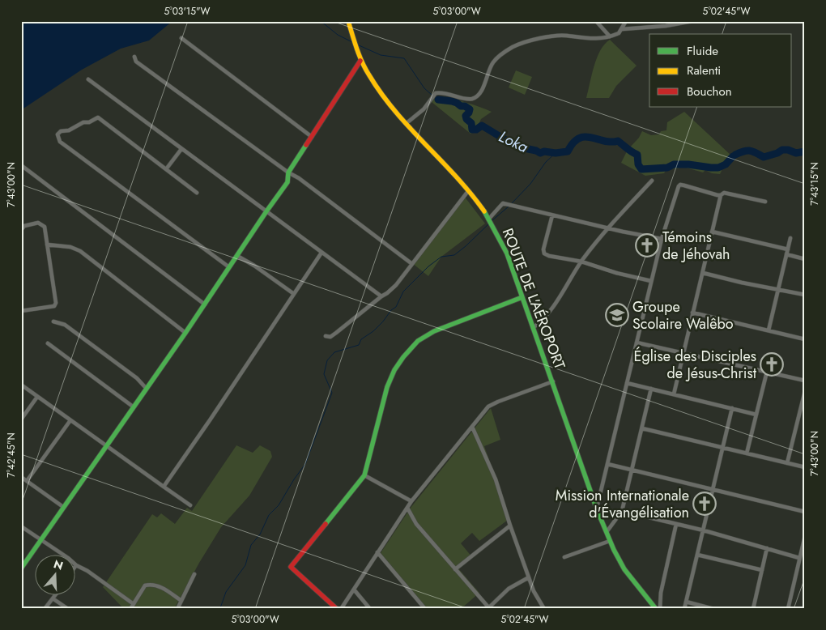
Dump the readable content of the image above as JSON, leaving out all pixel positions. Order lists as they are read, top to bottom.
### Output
{
  "streets": {
    "street": ["ROUTE DE L'AÉROPORT"]
  },
  "water": ["Loka"],
  "places": {
    "church": ["Témoins de Jéhovah", "Église des Disciples de Jésus-Christ", "Mission Internationale d'Évangélisation"],
    "school or university": ["Groupe Scolaire Walêbo"]
  },
  "legend": ["Fluide", "Ralenti", "Bouchon"],
  "north": "top",
  "coordinates": [
    "5°03'15\"W",
    "5°03'00\"W",
    "5°02'45\"W",
    "7°43'15\"N",
    "7°43'00\"N",
    "7°42'45\"N"
  ]
}
